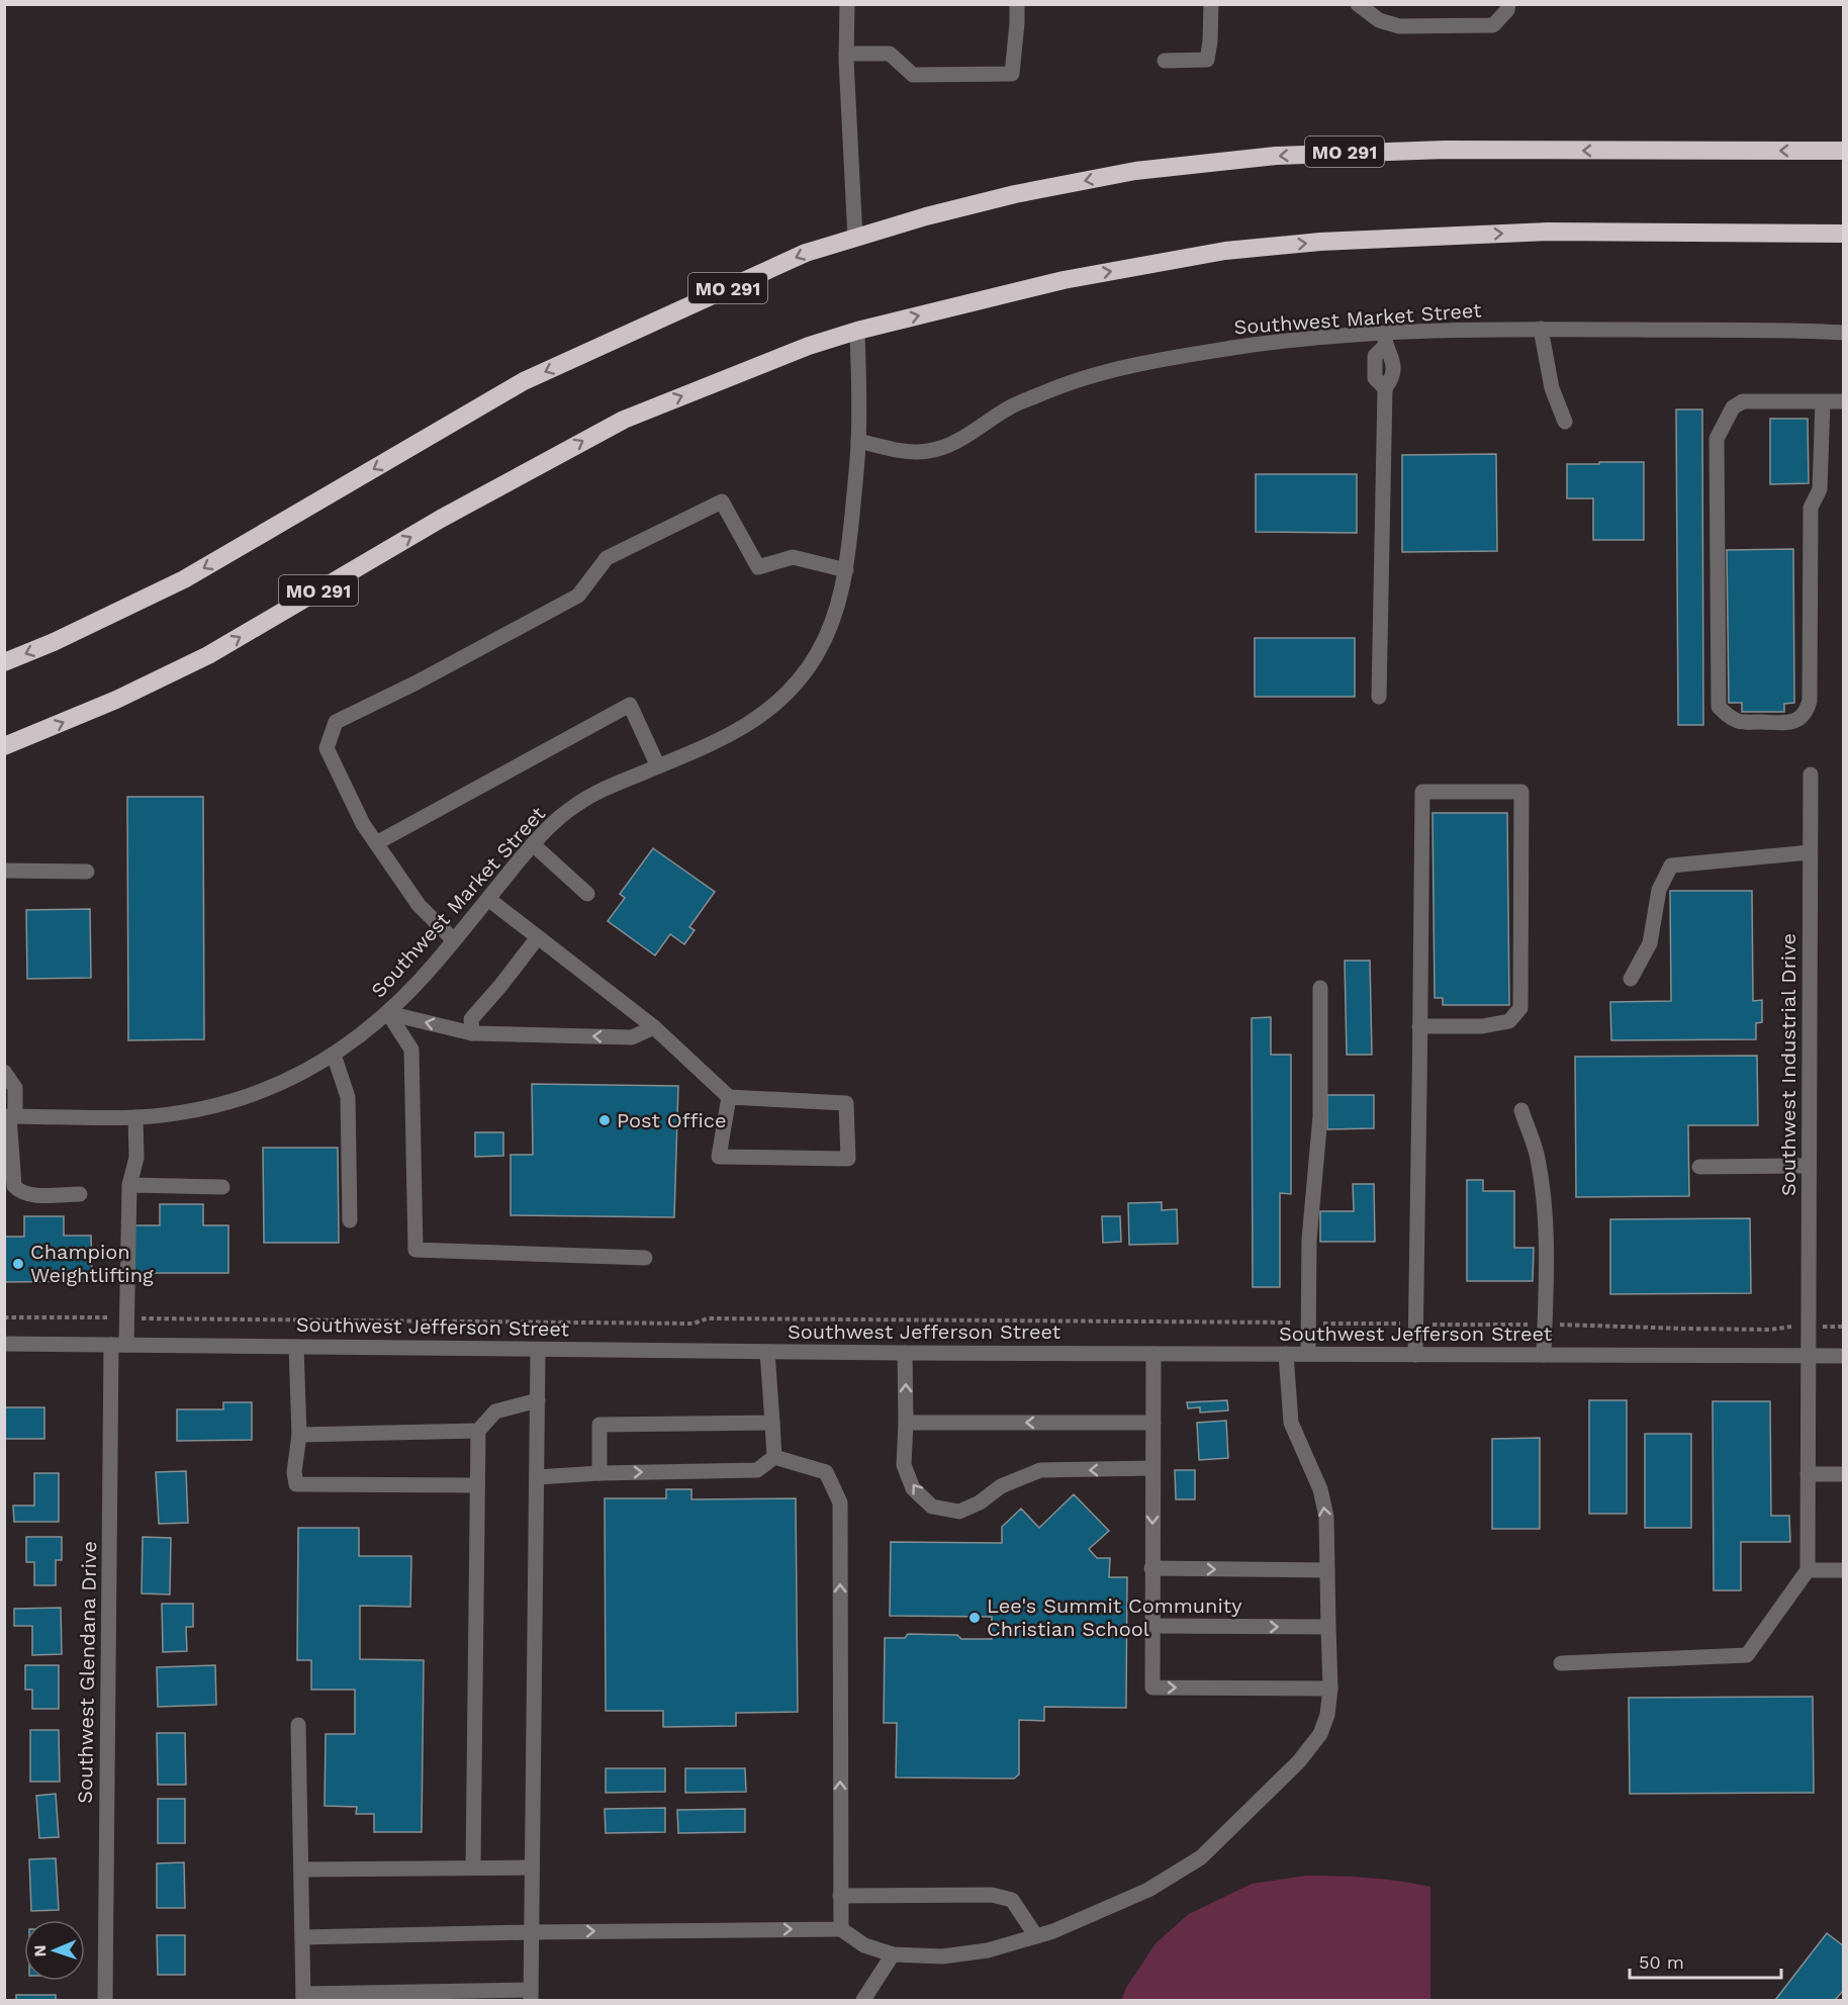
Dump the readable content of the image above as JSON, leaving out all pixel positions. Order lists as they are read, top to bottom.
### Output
{
  "streets": {
    "highway": ["MO 291"],
    "street": [
      "Southwest Market Street",
      "Southwest Industrial Drive",
      "Southwest Jefferson Street",
      "Southwest Glendana Drive"
    ]
  },
  "crossings": [
    ["Southwest Market Street", "Southwest Glendana Drive"],
    ["Southwest Industrial Drive", "Southwest Jefferson Street"],
    ["Southwest Jefferson Street", "Southwest Glendana Drive"]
  ],
  "places": ["Post Office", "Champion Weightlifting", "Lee's Summit Community Christian School"],
  "scale_bar": "50 m",
  "north": "left"
}
